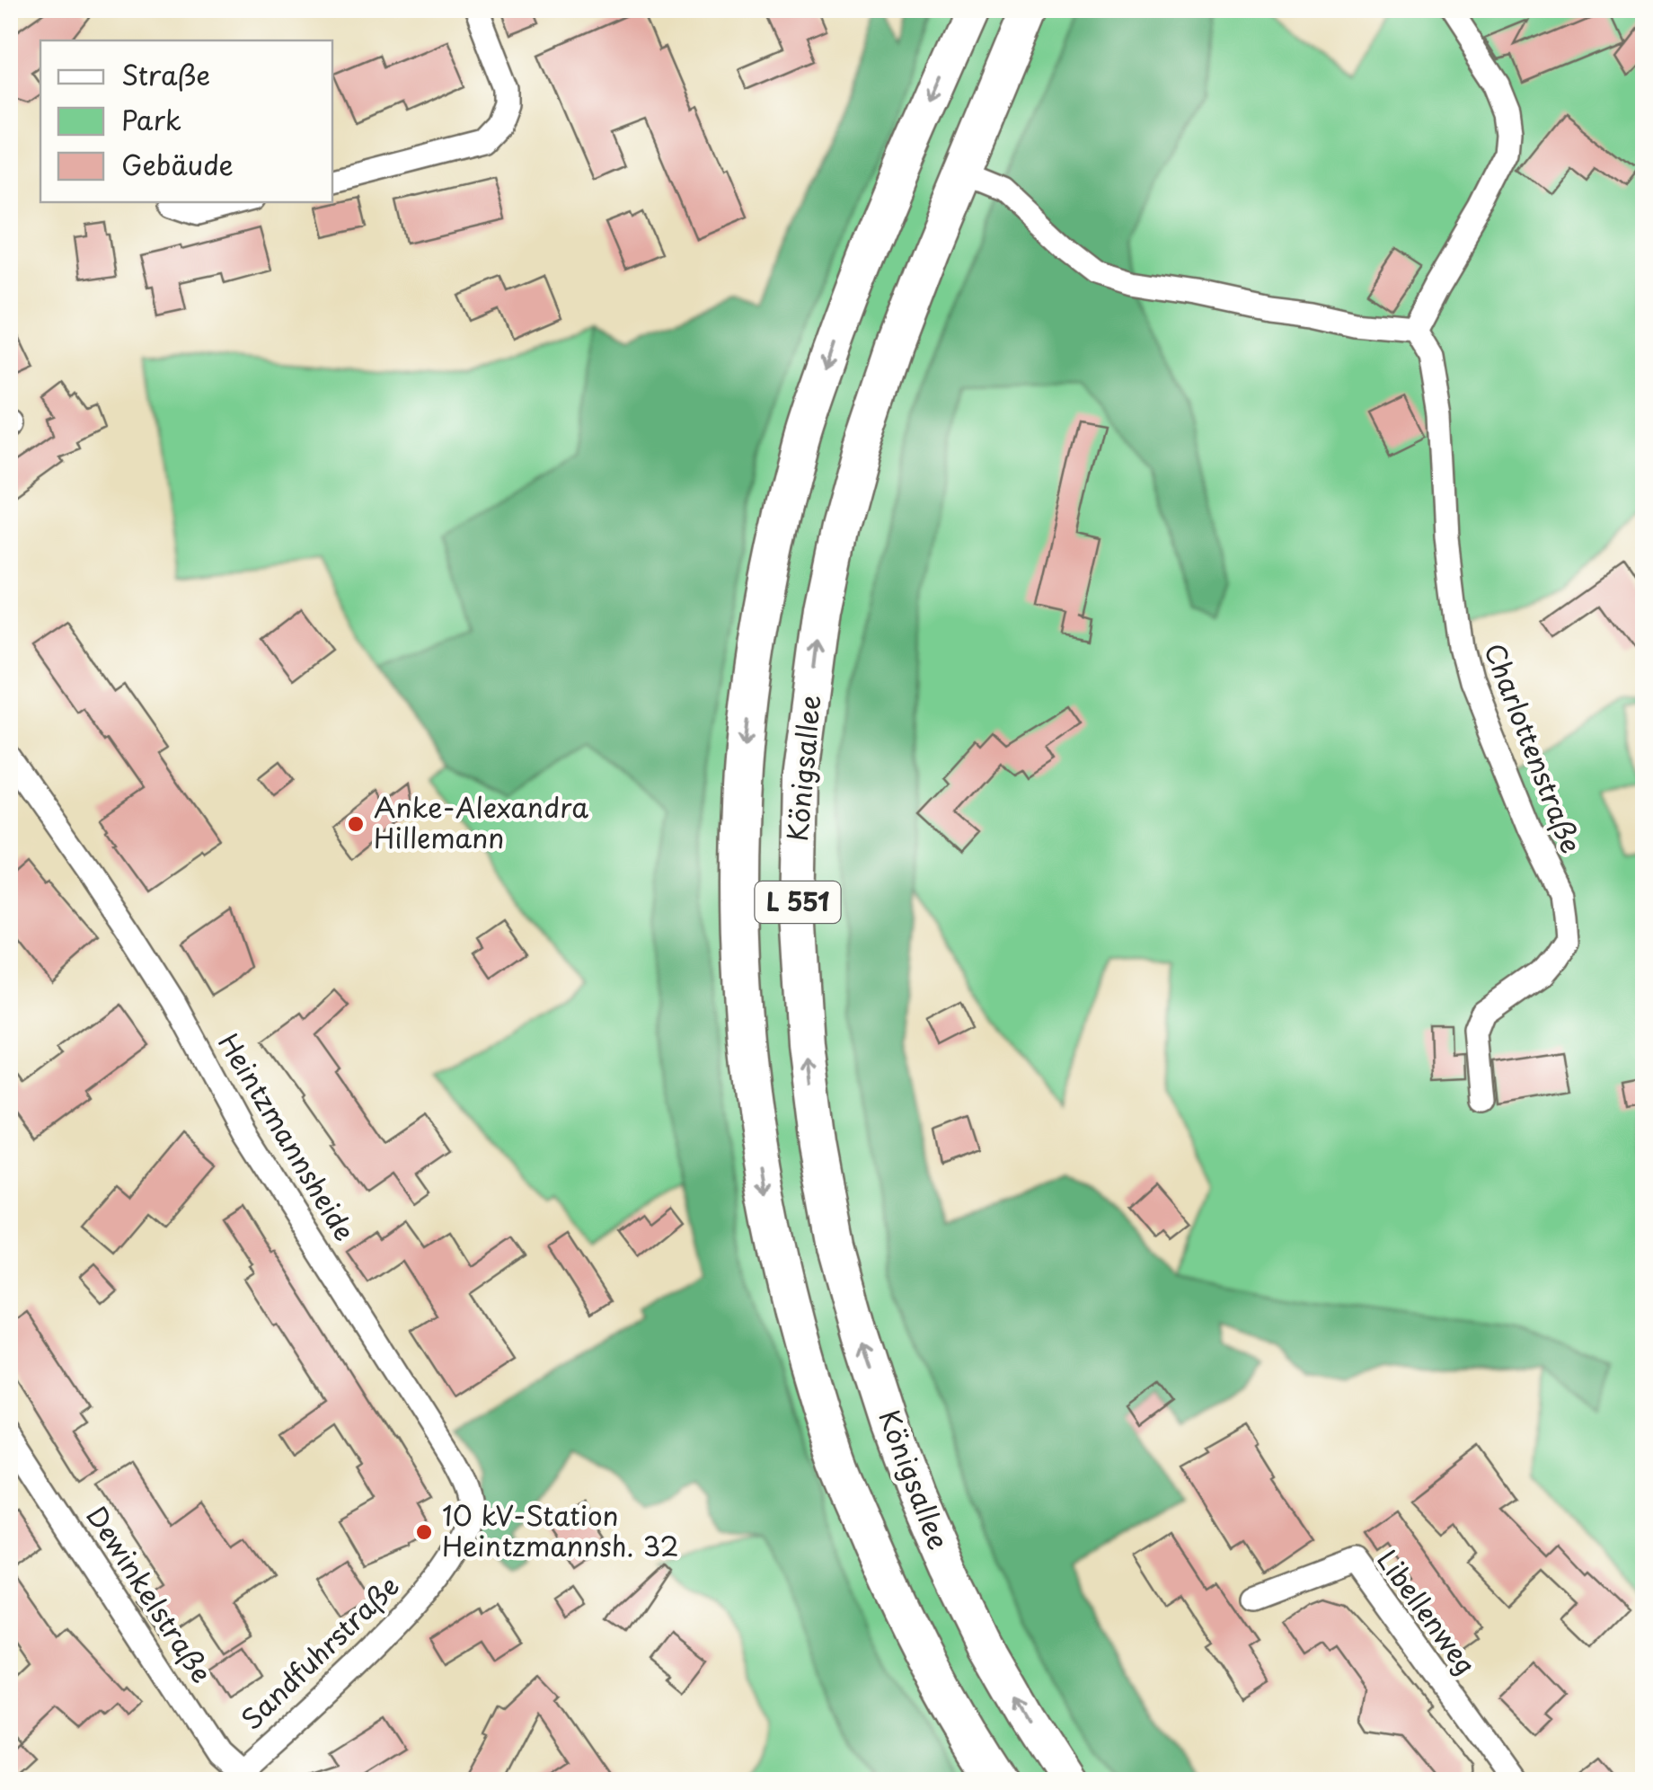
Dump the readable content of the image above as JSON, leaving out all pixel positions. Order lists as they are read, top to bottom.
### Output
{
  "streets": {
    "main road": ["Königsallee", "L 551"],
    "street": [
      "Charlottenstraße",
      "Heintzmannsheide",
      "Dewinkelstraße",
      "Libellenweg",
      "Sandfuhrstraße"
    ]
  },
  "crossings": [
    ["Heintzmannsheide", "Sandfuhrstraße"],
    ["Dewinkelstraße", "Sandfuhrstraße"]
  ],
  "places": ["Anke-Alexandra Hillemann", "10 kV-Station Heintzmannsh. 32"],
  "legend": ["Straße", "Park", "Gebäude"]
}
